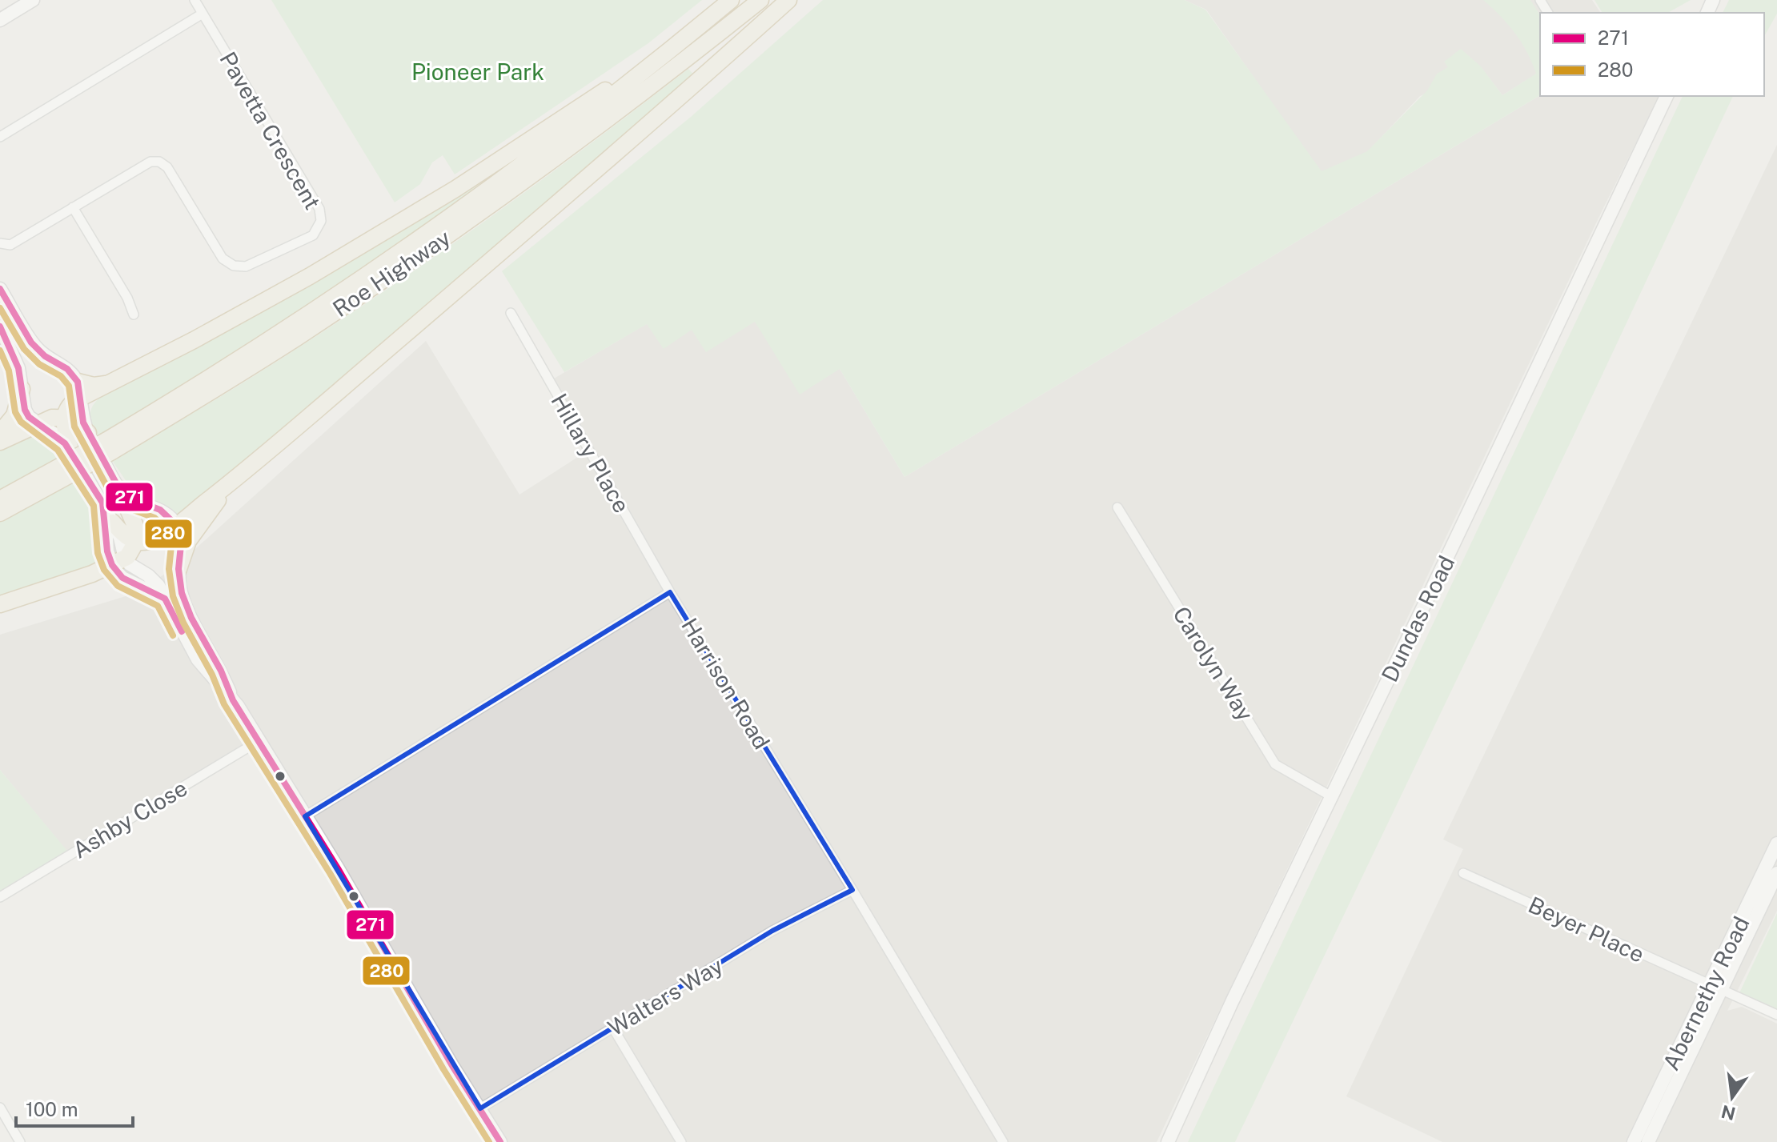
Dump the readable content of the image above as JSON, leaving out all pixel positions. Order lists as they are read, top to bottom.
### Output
{
  "streets": {
    "highway": ["Roe Highway"],
    "main road": ["Dundas Road", "Abernethy Road"],
    "street": [
      "Pavetta Crescent",
      "Hillary Place",
      "Carolyn Way",
      "Harrison Road",
      "Ashby Close",
      "Beyer Place",
      "Walters Way"
    ]
  },
  "crossings": [
    ["Hillary Place", "Harrison Road"],
    ["Dundas Road", "Carolyn Way"],
    ["Harrison Road", "Walters Way"],
    ["Beyer Place", "Abernethy Road"]
  ],
  "parks": ["Pioneer Park"],
  "lines": ["transit line 271", "transit line 280"],
  "legend": ["271", "280"],
  "scale_bar": "100 m",
  "north": "bottom"
}
